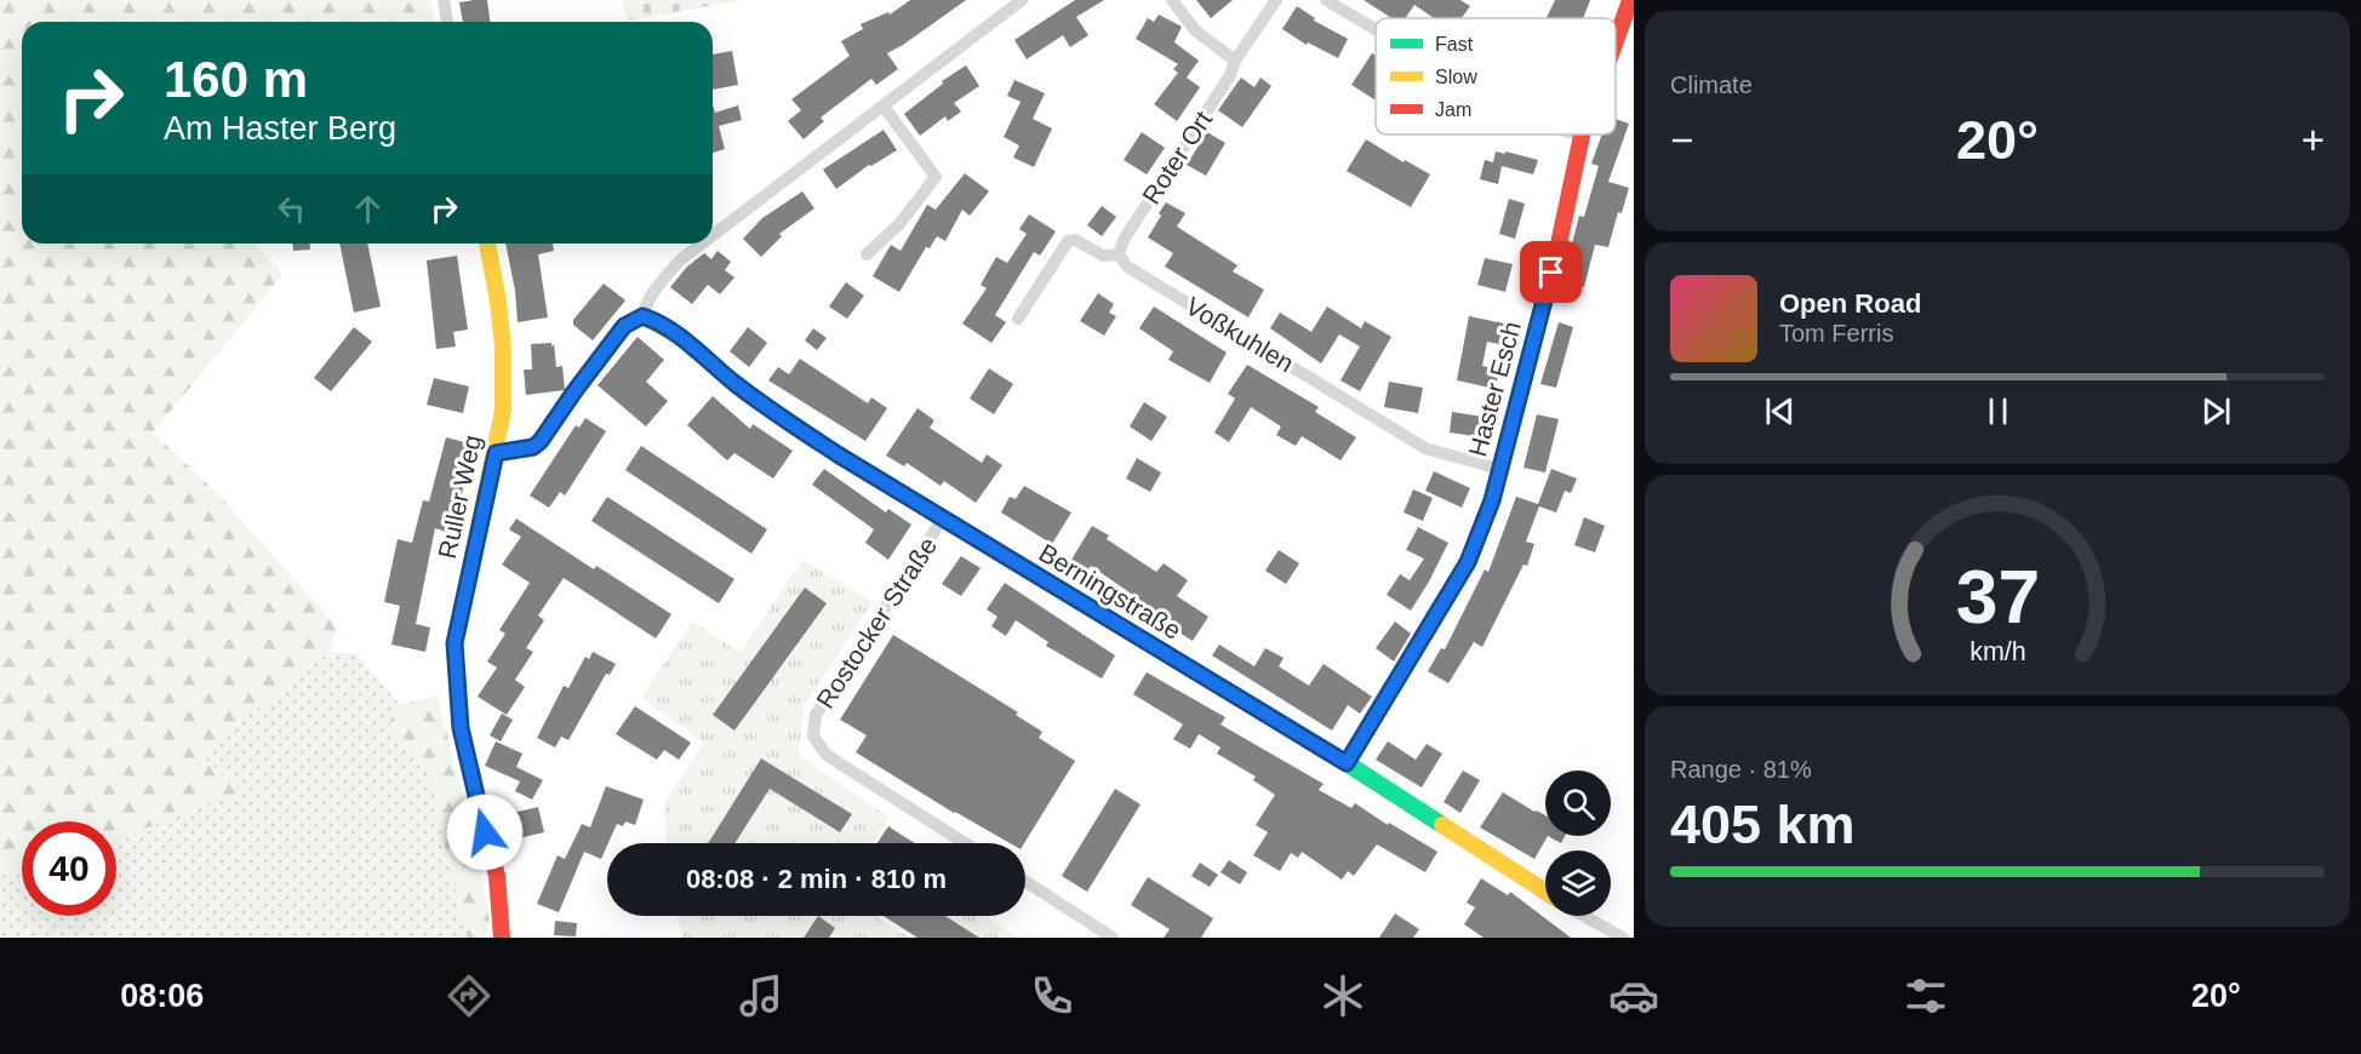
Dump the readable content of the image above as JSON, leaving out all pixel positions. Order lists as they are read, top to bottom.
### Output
{
  "streets": {
    "street": [
      "Roter Ort",
      "Voßkuhlen",
      "Haster Esch",
      "Ruller Weg",
      "Berningstraße",
      "Rostocker Straße"
    ]
  },
  "crossings": [
    ["Roter Ort", "Voßkuhlen"],
    ["Voßkuhlen", "Haster Esch"],
    ["Haster Esch", "Berningstraße"],
    ["Berningstraße", "Rostocker Straße"]
  ],
  "legend": ["Fast", "Slow", "Jam"],
  "page": {
    "tile": [
      "Climate",
      ["Range · 81%", "405 km"]
    ],
    "turn": ["160 m", "Am Haster Berg"],
    "heat": ["−", "20°", "+"],
    "song": ["Open Road", "Tom Ferris"],
    "limit": "40",
    "trip": "08:08 · 2 min · 810 m",
    "tabs": ["08:06", "20°"],
    "gauge": ["37", "km/h"]
  }
}
